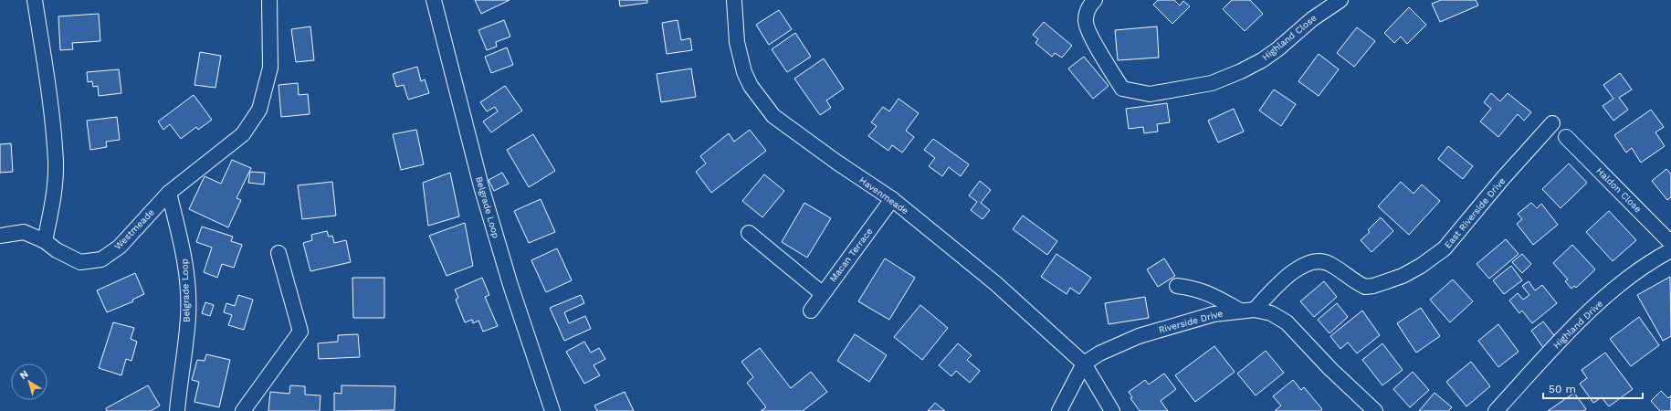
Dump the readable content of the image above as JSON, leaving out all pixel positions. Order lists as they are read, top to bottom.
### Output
{
  "streets": {
    "street": [
      "Highland Close",
      "Haldon Close",
      "Havenmeade",
      "Belgrade Loop",
      "East Riverside Drive",
      "Westmeade",
      "Macan Terrace",
      "Riverside Drive",
      "Highland Drive"
    ]
  },
  "crossings": [
    ["Havenmeade", "Macan Terrace"],
    ["Havenmeade", "Riverside Drive"],
    ["Belgrade Loop", "Westmeade"],
    ["East Riverside Drive", "Riverside Drive"]
  ],
  "scale_bar": "50 m",
  "north": "top left"
}
